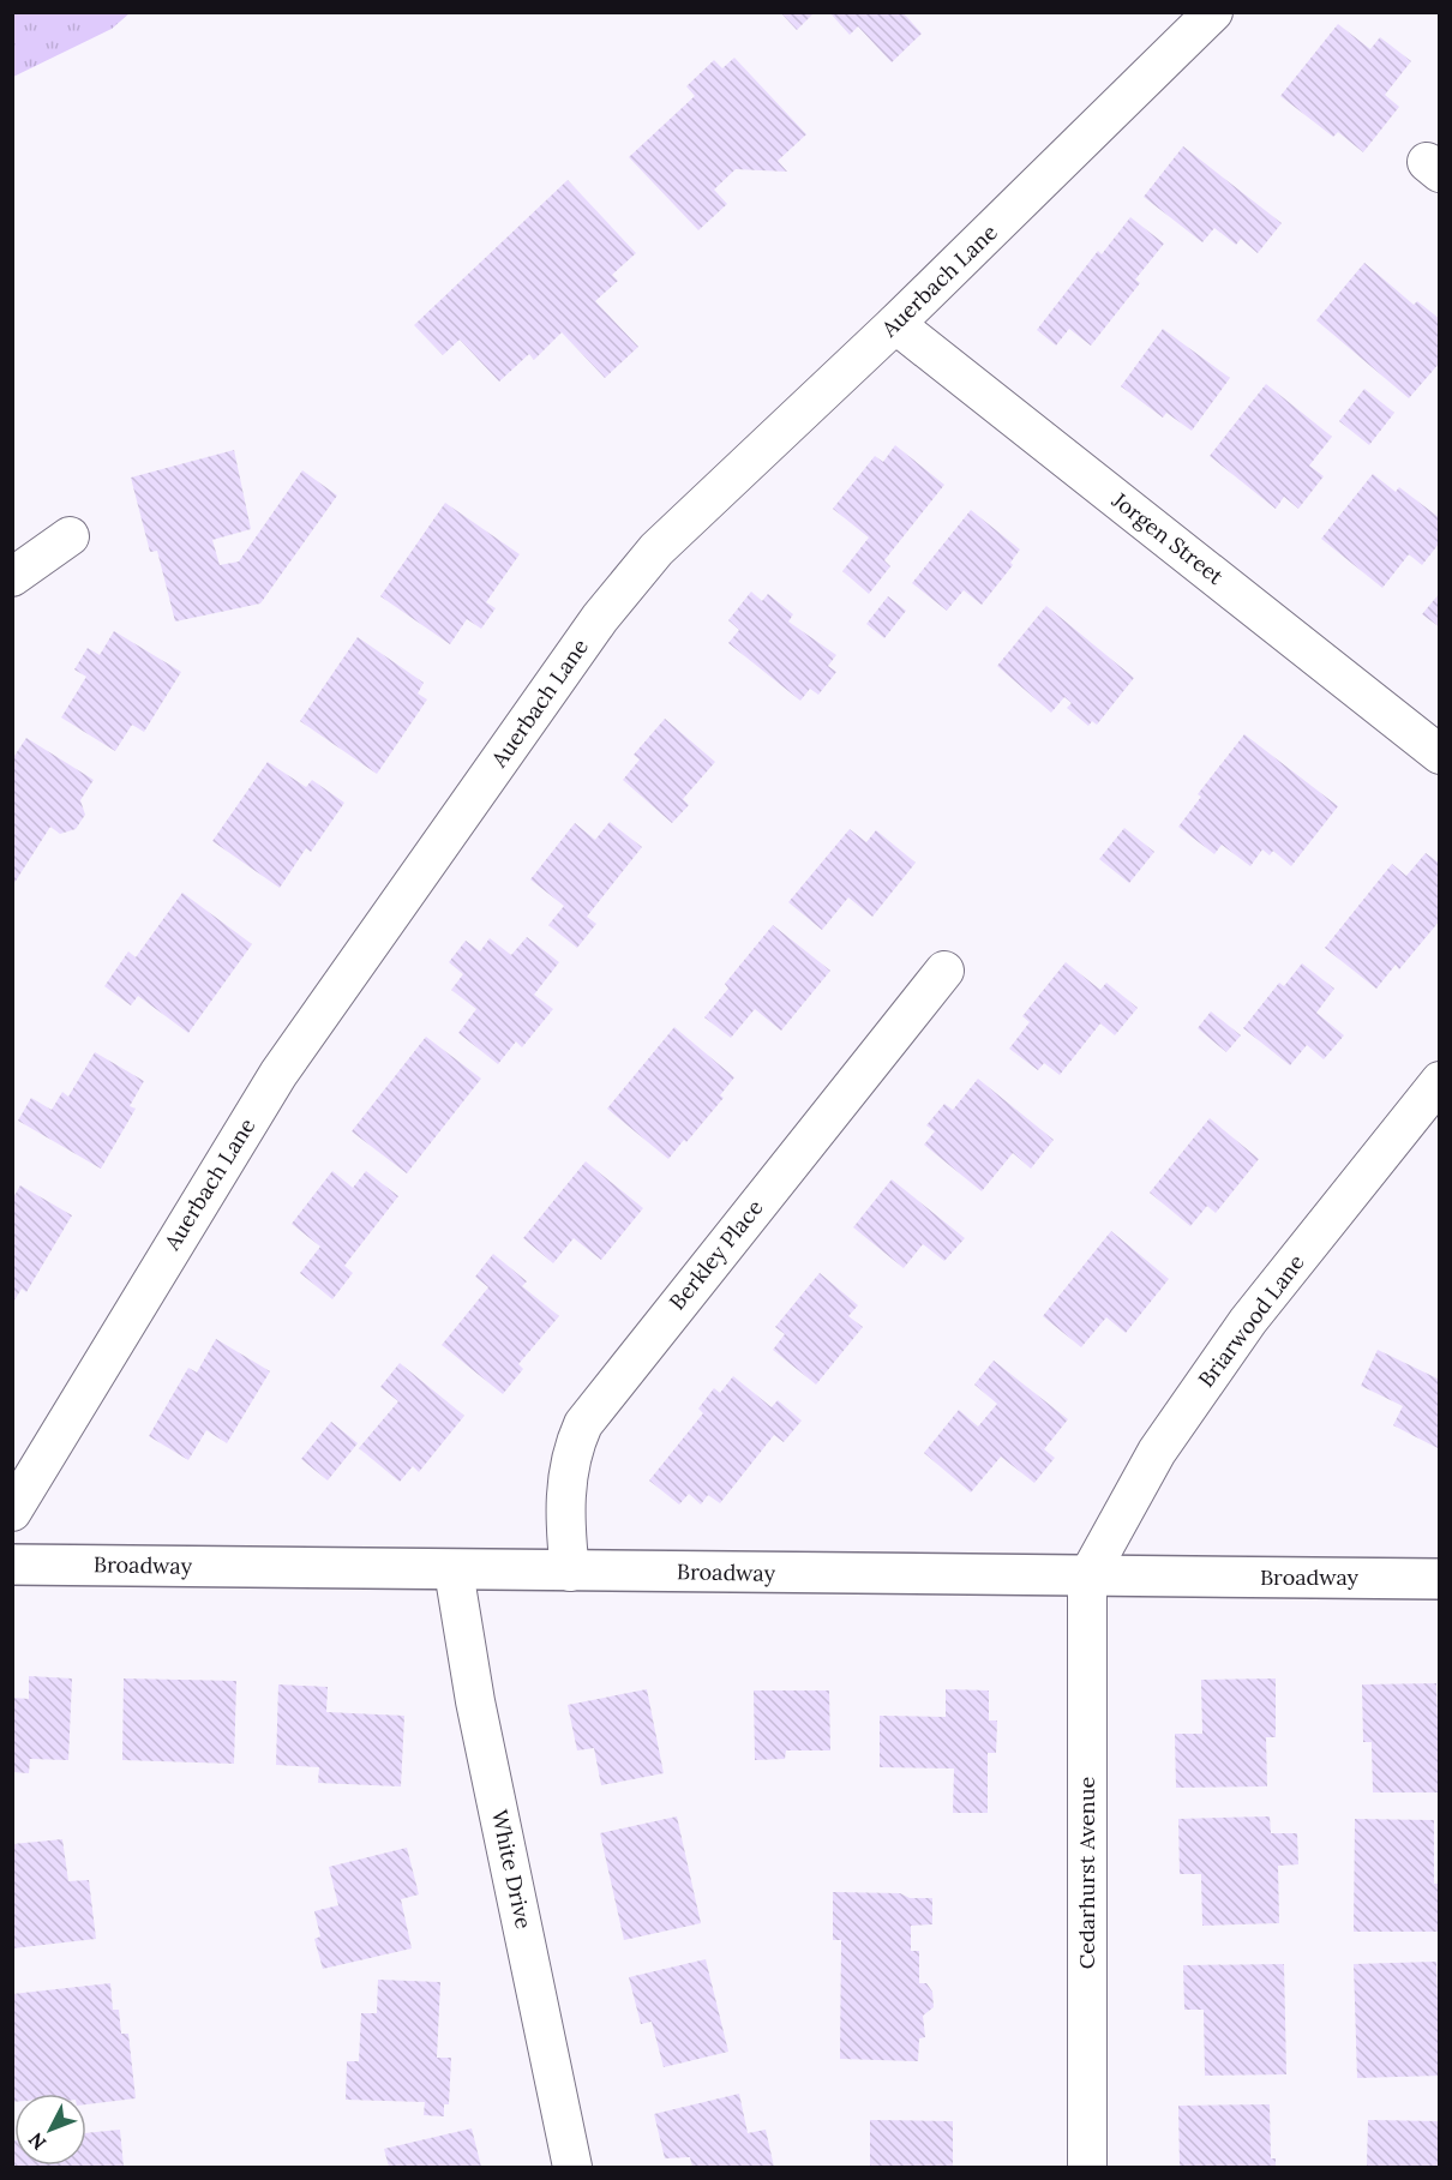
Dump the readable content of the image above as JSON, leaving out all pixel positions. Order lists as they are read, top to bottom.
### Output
{
  "streets": {
    "main road": ["Broadway"],
    "street": [
      "Auerbach Lane",
      "Jorgen Street",
      "Berkley Place",
      "Briarwood Lane",
      "White Drive",
      "Cedarhurst Avenue"
    ]
  },
  "crossings": [
    ["Auerbach Lane", "Jorgen Street"],
    ["Berkley Place", "Broadway"],
    ["Briarwood Lane", "Broadway"],
    ["Briarwood Lane", "Cedarhurst Avenue"],
    ["Broadway", "White Drive"],
    ["Broadway", "Cedarhurst Avenue"]
  ],
  "north": "bottom left"
}
